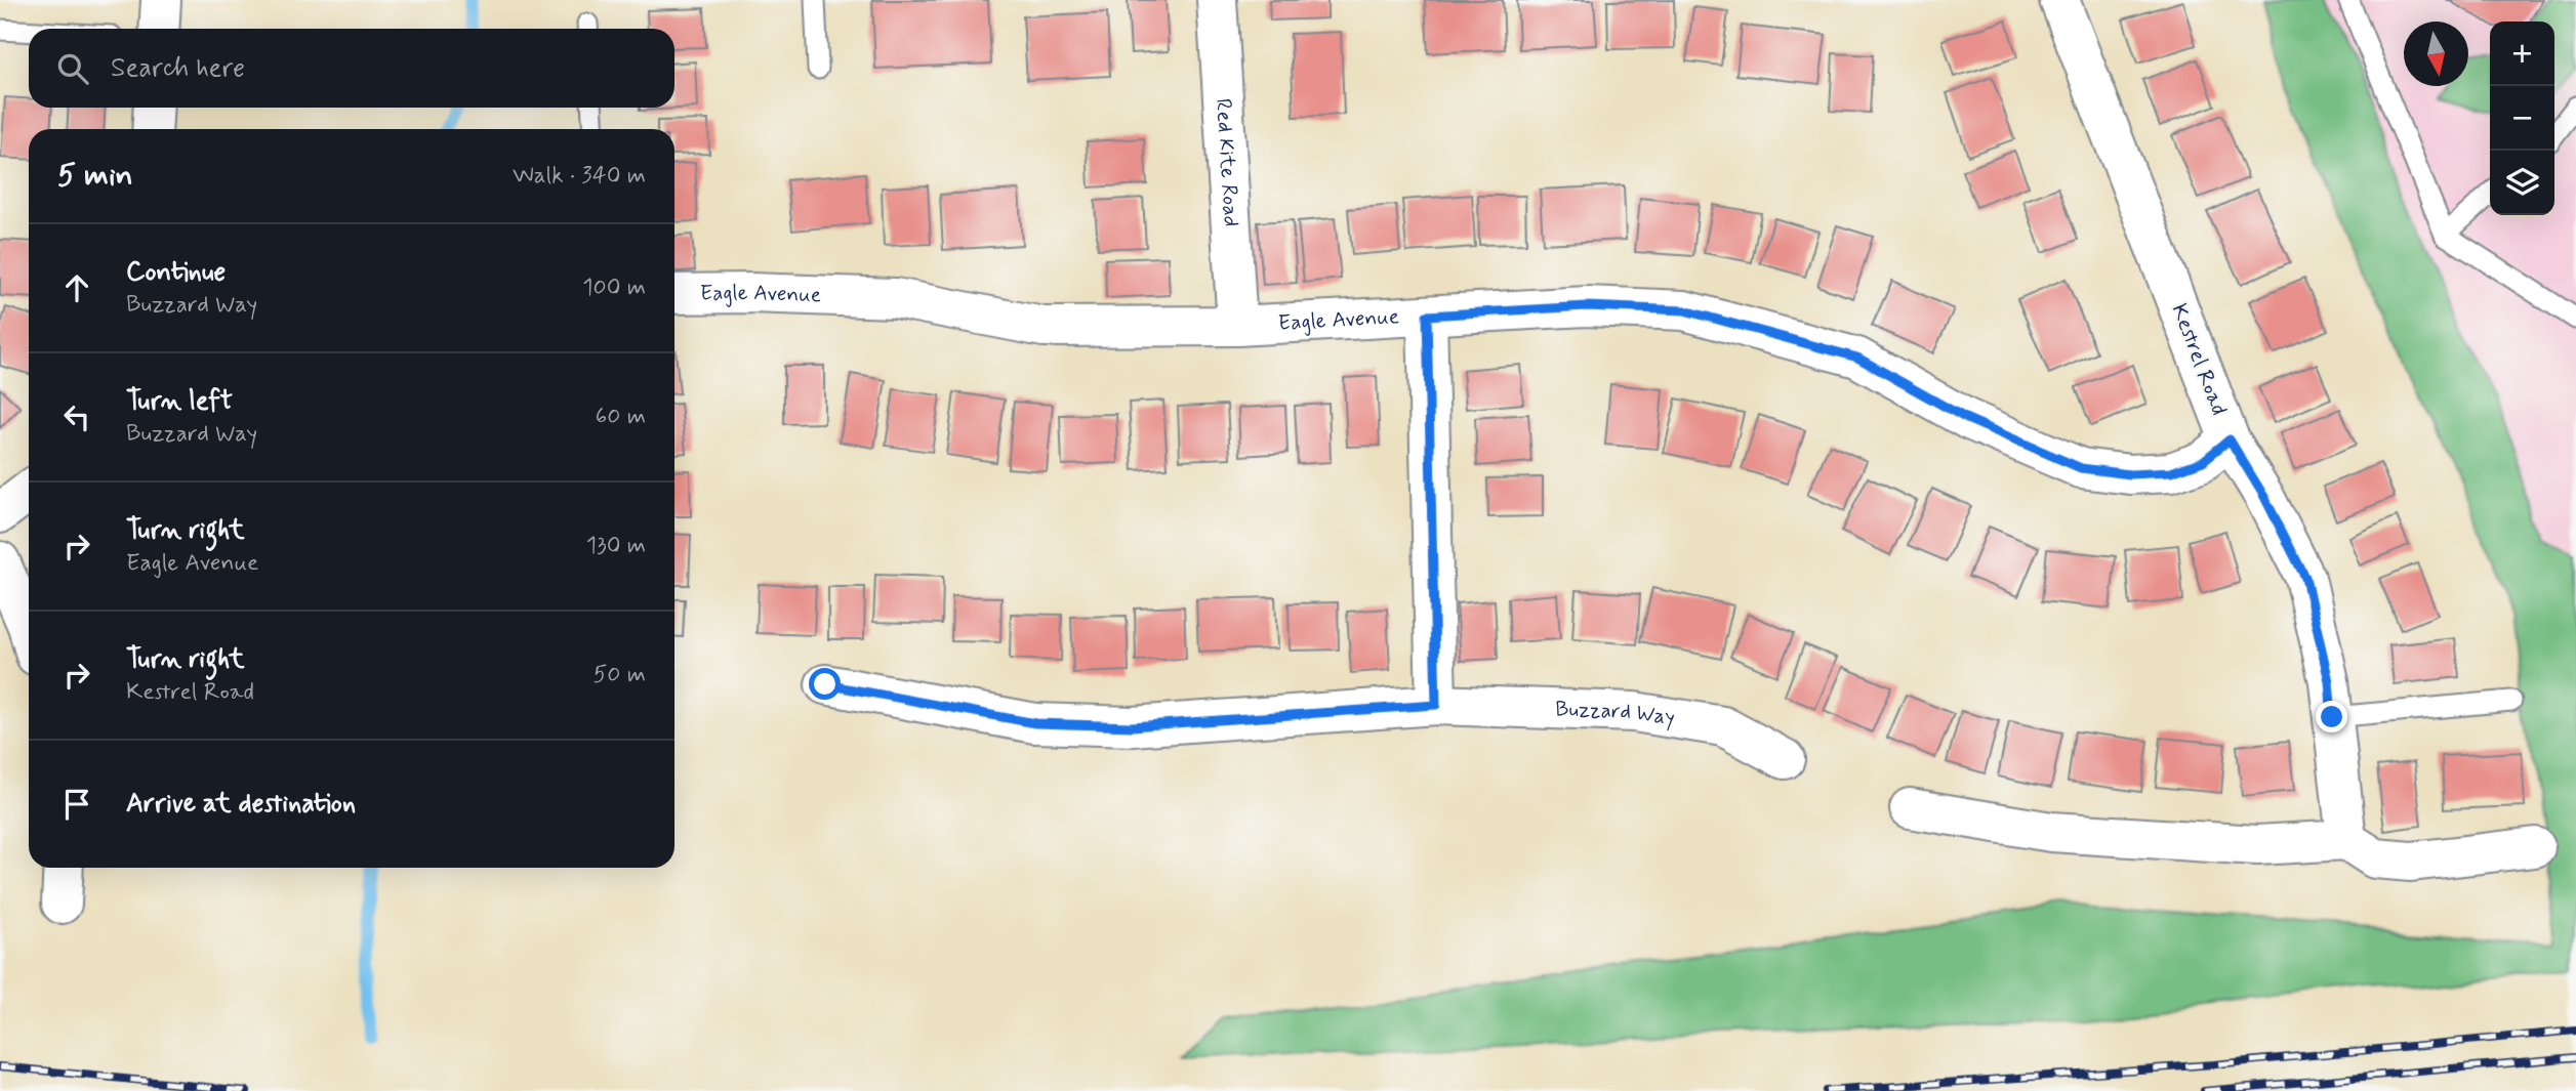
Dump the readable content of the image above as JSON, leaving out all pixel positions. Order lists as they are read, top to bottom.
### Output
{
  "streets": {
    "street": [
      "Red Kite Road",
      "Eagle Avenue",
      "Kestrel Road",
      "Buzzard Way"
    ]
  },
  "crossings": [
    ["Red Kite Road", "Eagle Avenue"],
    ["Eagle Avenue", "Kestrel Road"]
  ],
  "north": "bottom",
  "page": {
    "map_buttons": ["+", "−"],
    "search": "Search here",
    "heading": ["5 min", "Walk · 340 m"],
    "list": [
      ["Continue", "Buzzard Way", "100 m"],
      ["Turn left", "Buzzard Way", "60 m"],
      ["Turn right", "Eagle Avenue", "130 m"],
      ["Turn right", "Kestrel Road", "50 m"],
      "Arrive at destination"
    ]
  }
}
